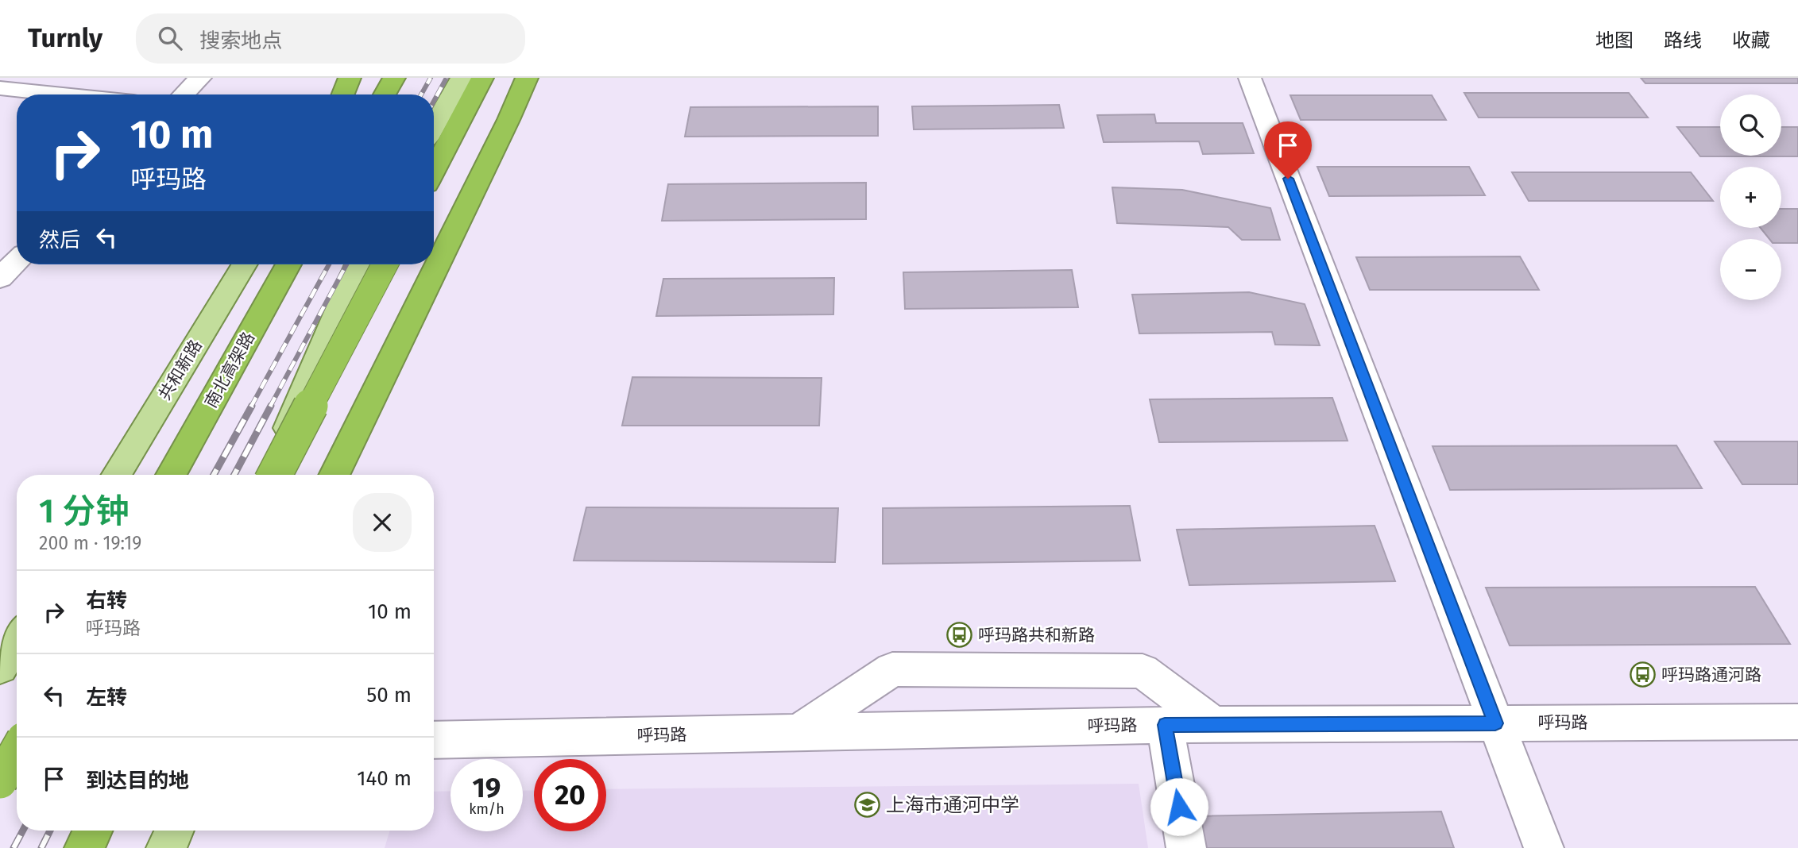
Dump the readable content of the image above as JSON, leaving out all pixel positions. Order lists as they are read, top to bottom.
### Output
{
  "streets": {
    "highway": ["南北高架路"],
    "main road": ["共和新路"],
    "street": ["呼玛路"]
  },
  "places": {
    "bus stop": ["呼玛路共和新路", "呼玛路通河路"],
    "school or university": ["上海市通河中学"]
  },
  "page": {
    "header": "Turnly",
    "search": "搜索地点",
    "nav": ["地图", "路线", "收藏"],
    "map_buttons": ["+", "−"],
    "turn": ["10 m", "呼玛路"],
    "then": "然后",
    "heading": ["1 分钟", "200 m · 19:19"],
    "list": [
      {
        "name": "右转",
        "note": "呼玛路",
        "value": "10 m"
      },
      {
        "name": "左转",
        "value": "50 m"
      },
      {
        "name": "到达目的地",
        "value": "140 m"
      }
    ],
    "speed": "19 km/h",
    "limit": "20"
  }
}
